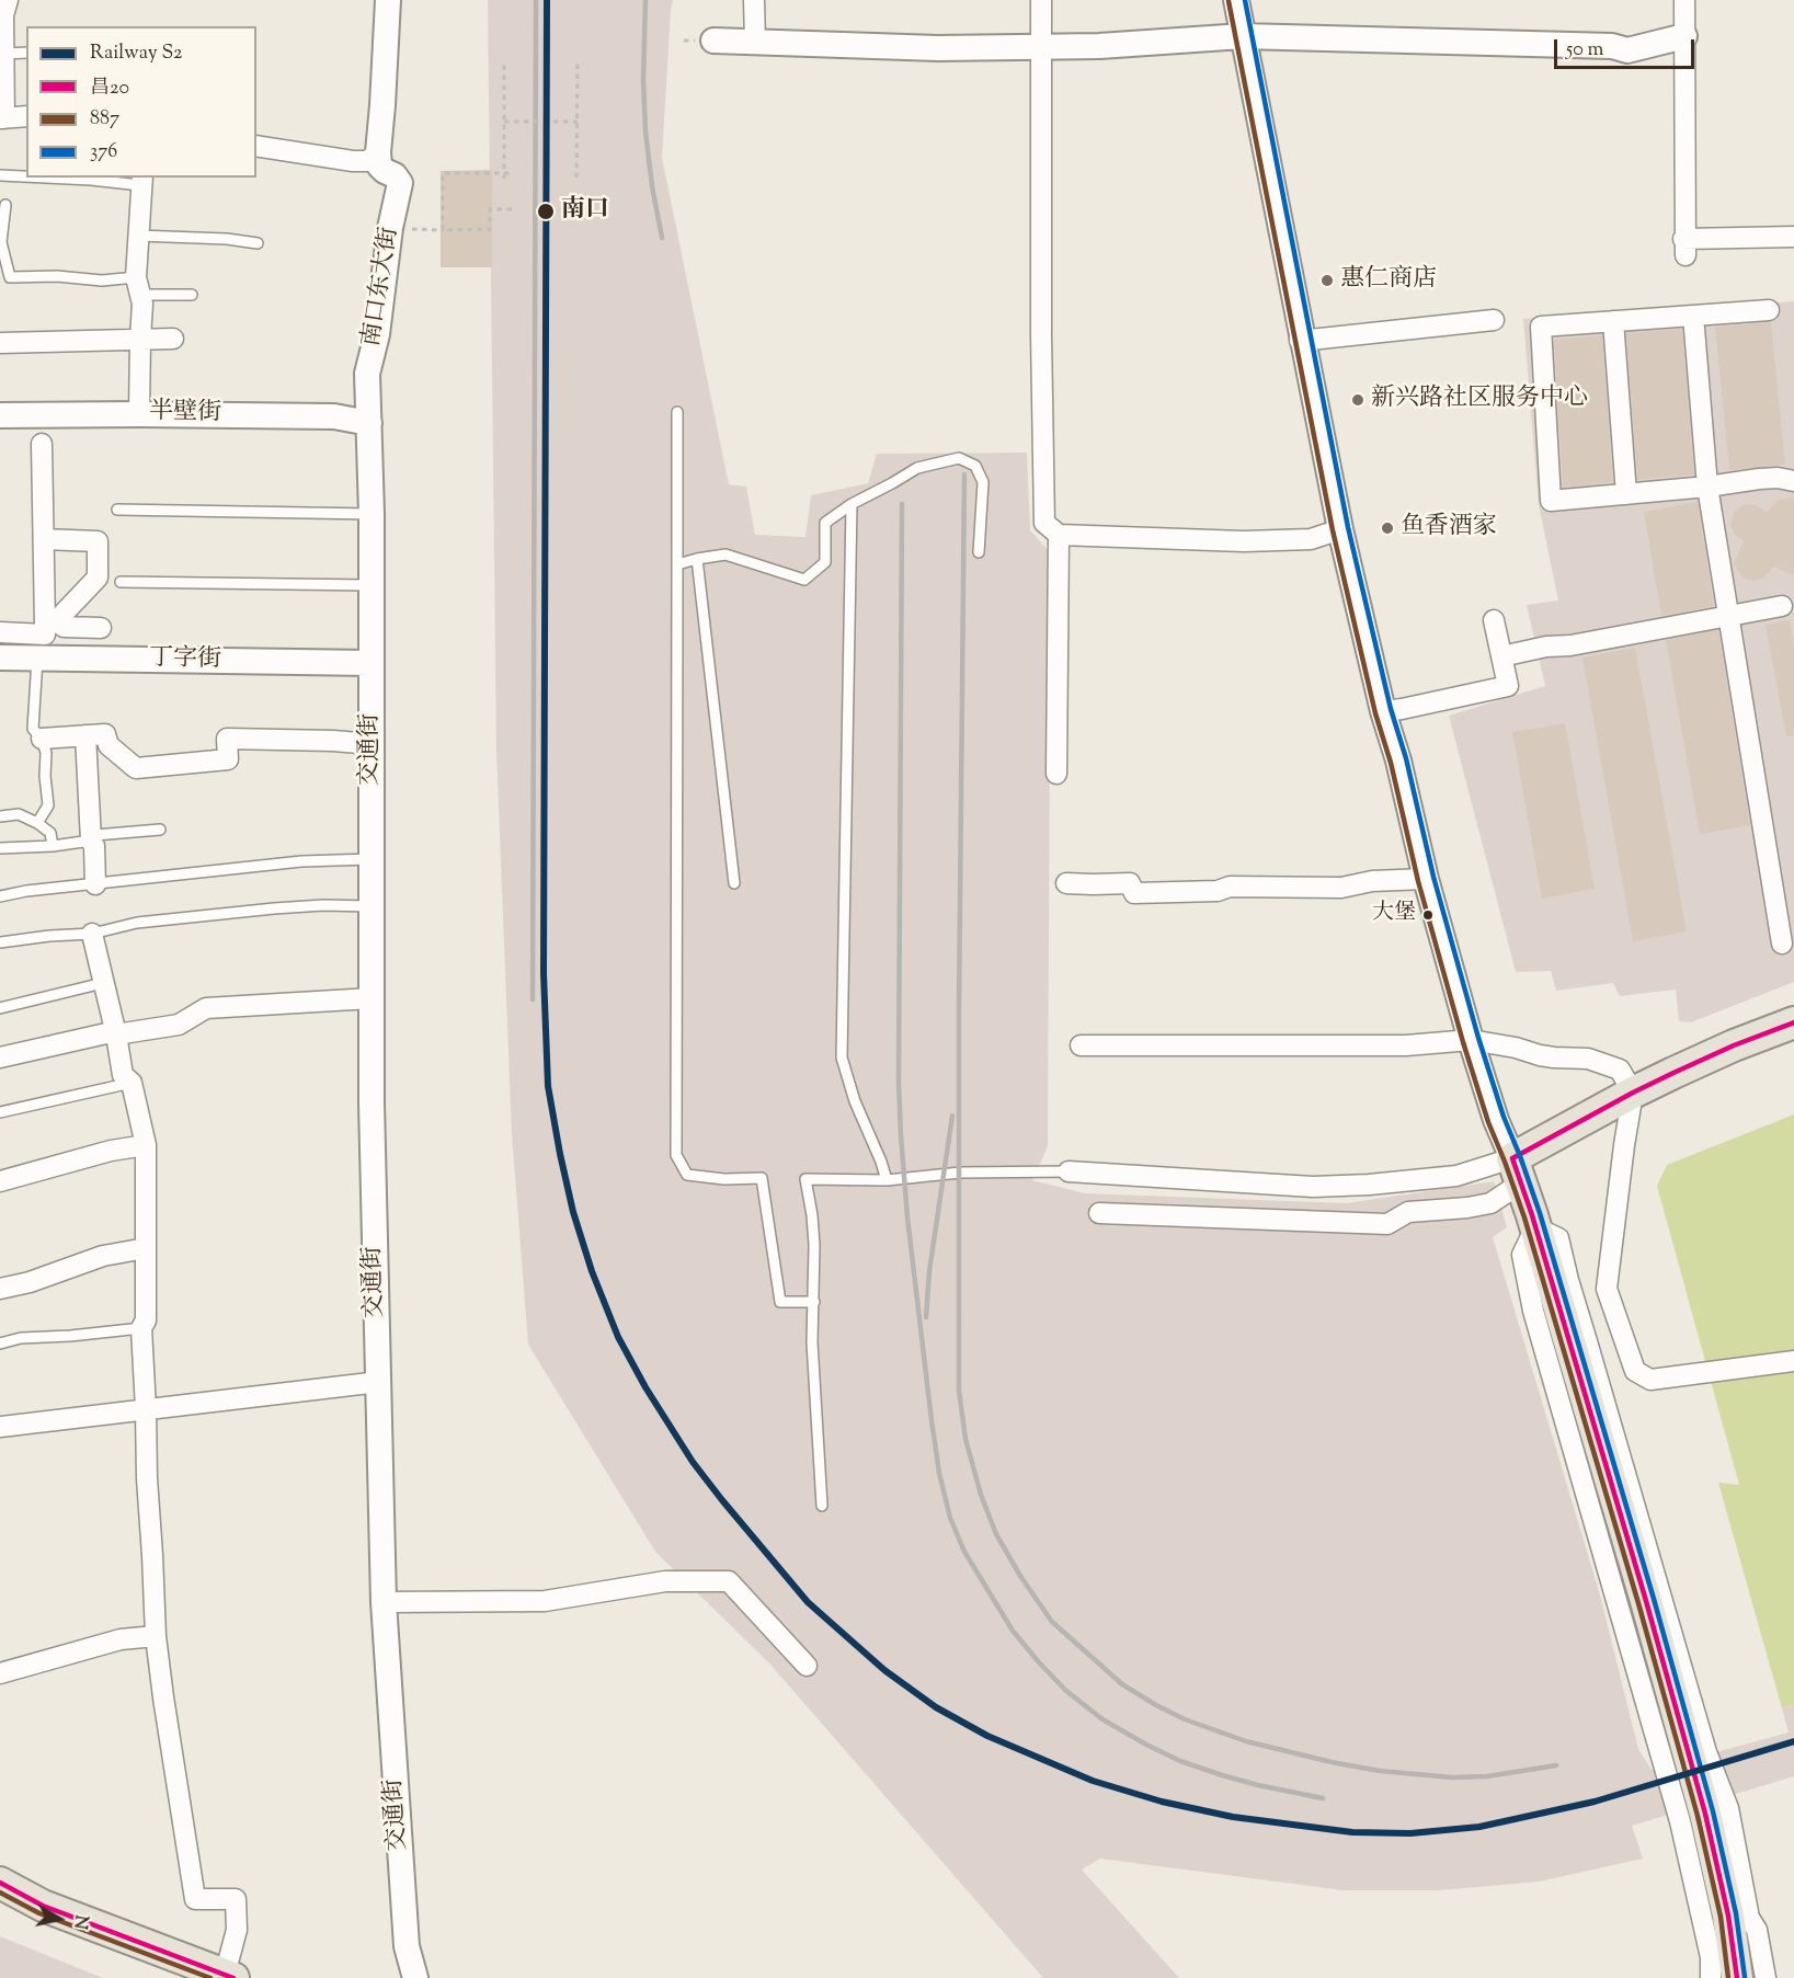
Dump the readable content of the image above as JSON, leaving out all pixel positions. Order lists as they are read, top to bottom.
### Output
{
  "streets": {
    "street": [
      "南口东大街",
      "半壁街",
      "丁字街",
      "交通街"
    ]
  },
  "crossings": [
    ["南口东大街", "半壁街"],
    ["南口东大街", "交通街"],
    ["丁字街", "交通街"]
  ],
  "places": [
    "南口",
    "惠仁商店",
    "新兴路社区服务中心",
    "鱼香酒家",
    "大堡"
  ],
  "lines": [
    "rail line S2",
    "transit line 376",
    "transit line 887",
    "transit line 昌20"
  ],
  "legend": [
    "Railway S2",
    "昌20",
    "887",
    "376"
  ],
  "scale_bar": "50 m",
  "north": "right"
}
